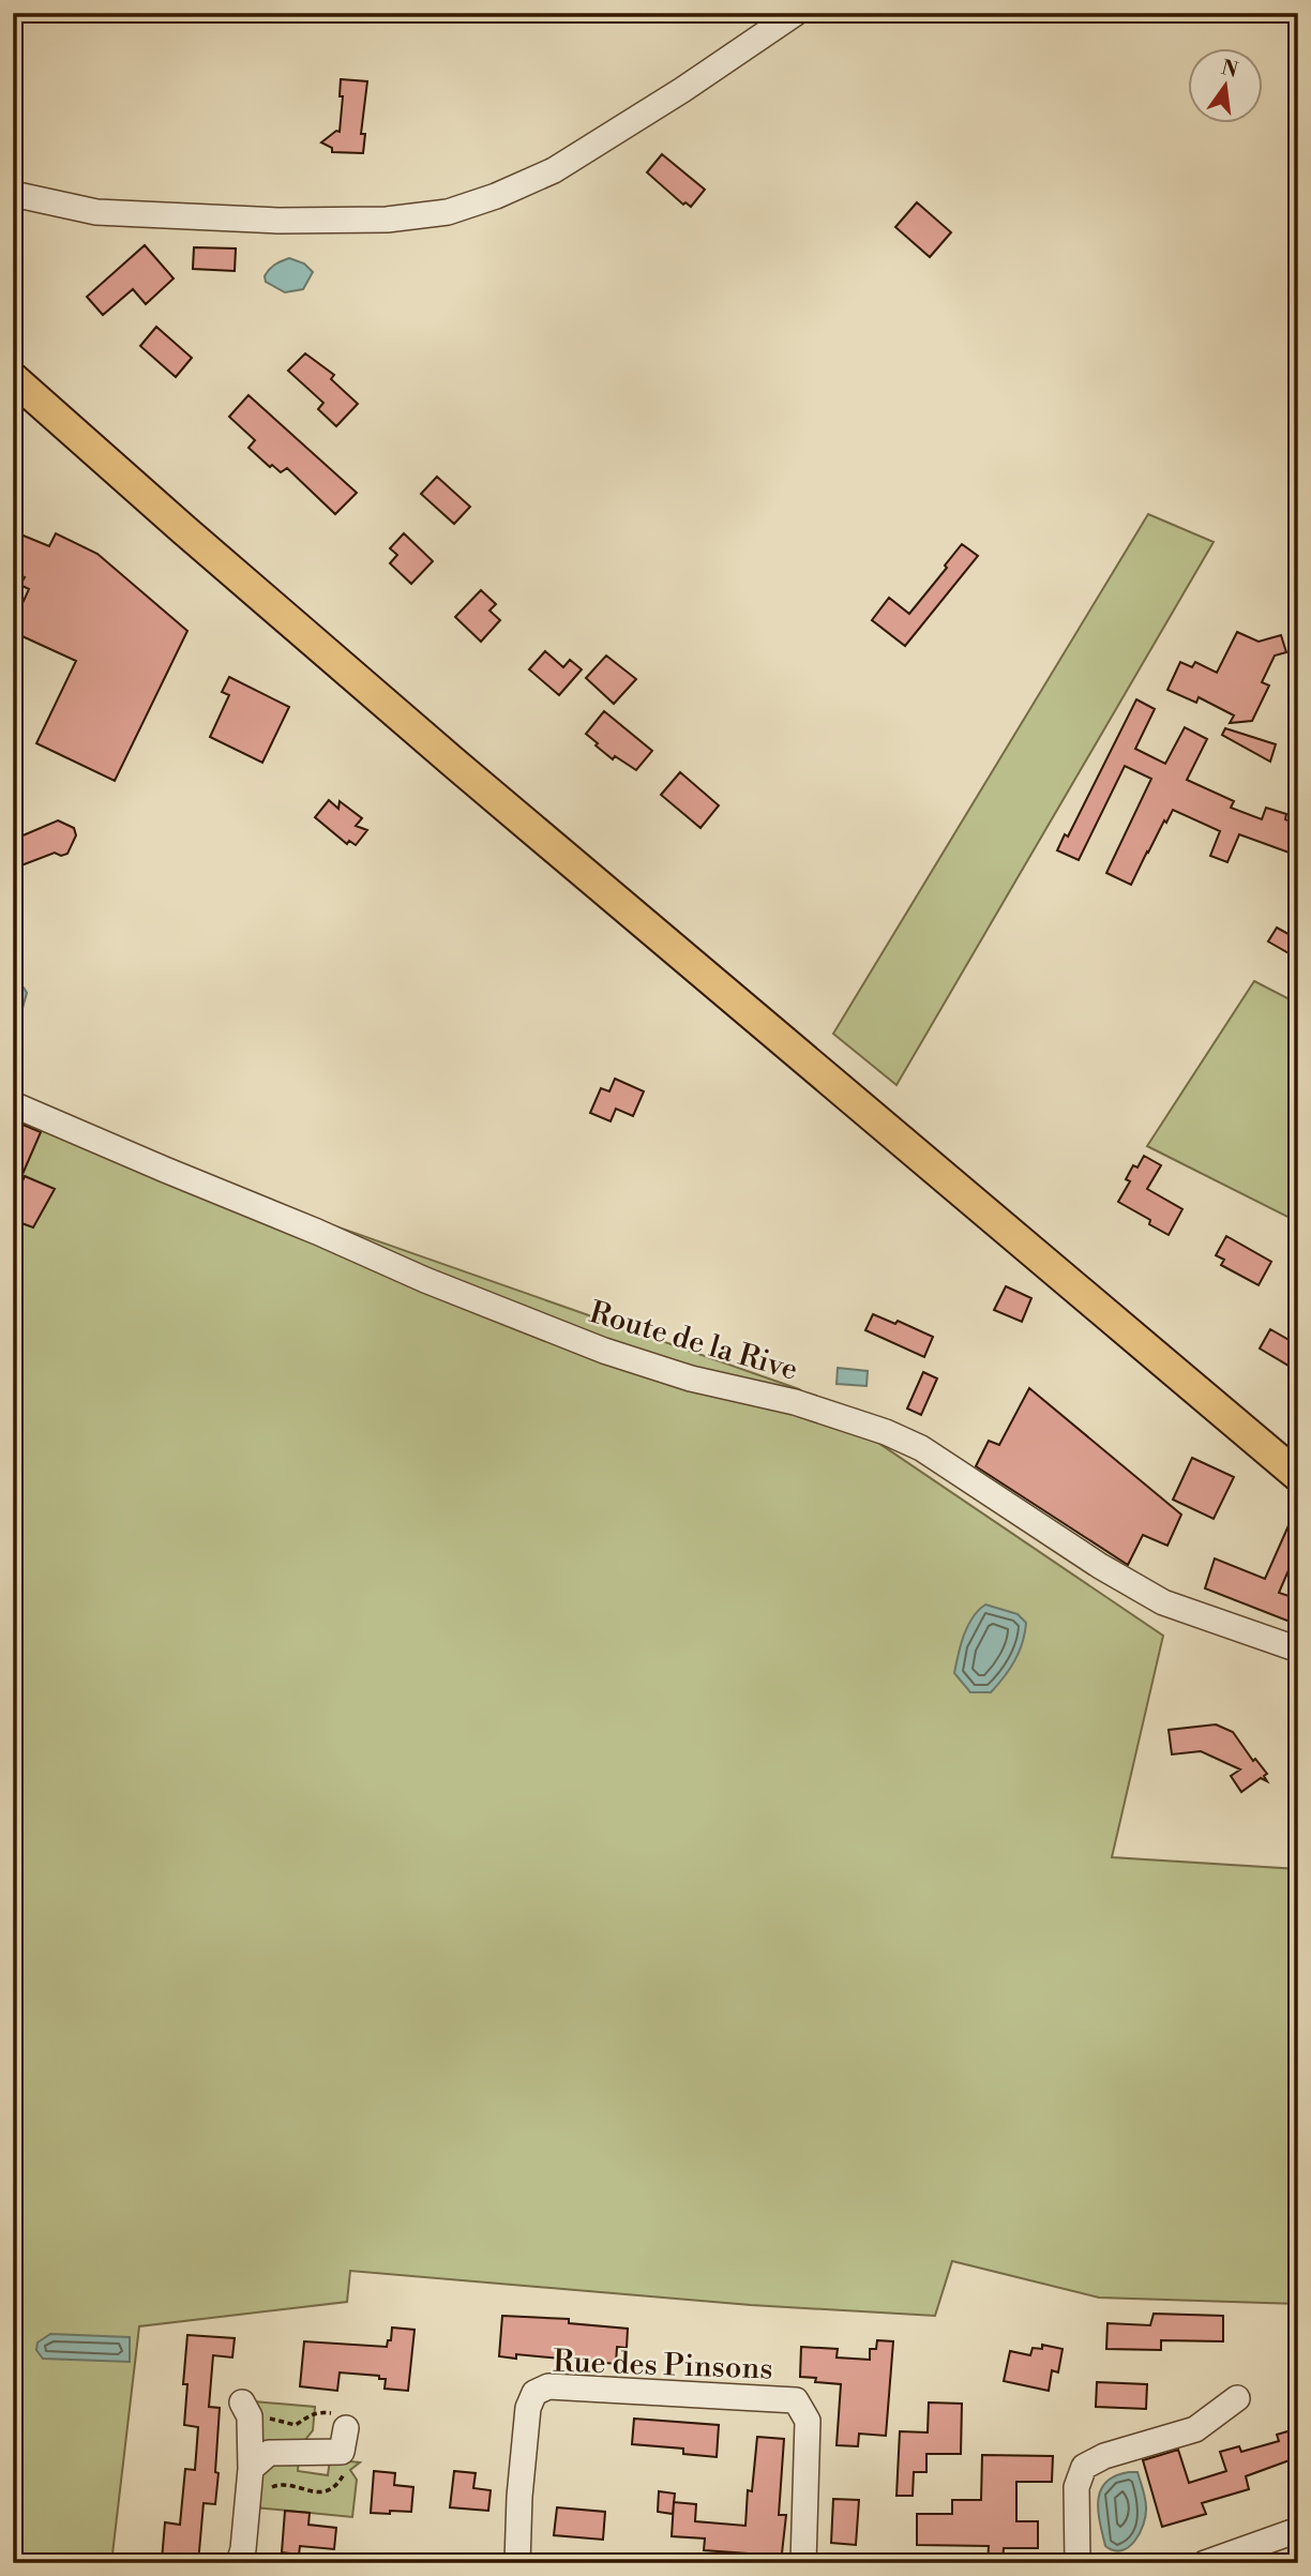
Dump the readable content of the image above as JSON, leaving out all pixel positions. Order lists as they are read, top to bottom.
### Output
{
  "streets": {
    "street": ["Route de la Rive", "Rue des Pinsons"]
  },
  "north": "top"
}
